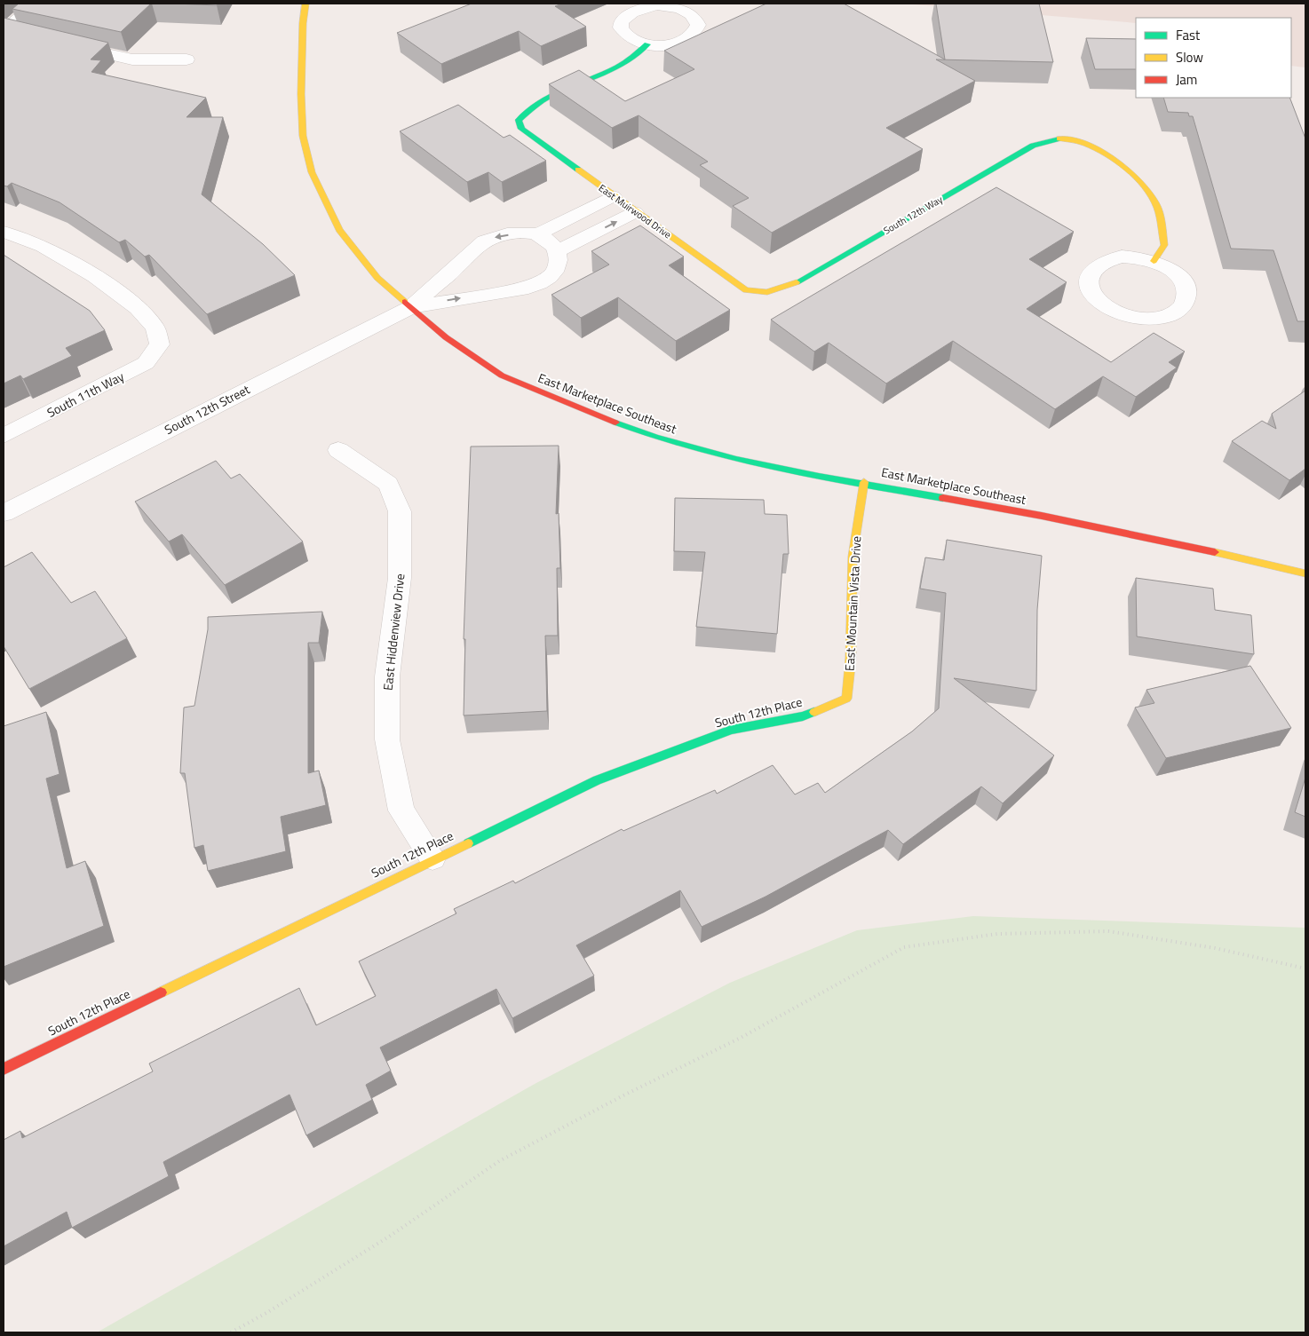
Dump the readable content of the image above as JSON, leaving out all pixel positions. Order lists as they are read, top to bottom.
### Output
{
  "streets": {
    "street": [
      "East Muirwood Drive",
      "South 12th Way",
      "South 11th Way",
      "East Marketplace Southeast",
      "South 12th Street",
      "East Mountain Vista Drive",
      "East Hiddenview Drive",
      "South 12th Place"
    ]
  },
  "crossings": [
    ["East Muirwood Drive", "South 12th Way"],
    ["East Muirwood Drive", "South 12th Street"],
    ["East Marketplace Southeast", "South 12th Street"],
    ["East Marketplace Southeast", "East Mountain Vista Drive"],
    ["East Mountain Vista Drive", "South 12th Place"],
    ["East Hiddenview Drive", "South 12th Place"]
  ],
  "legend": ["Fast", "Slow", "Jam"]
}
